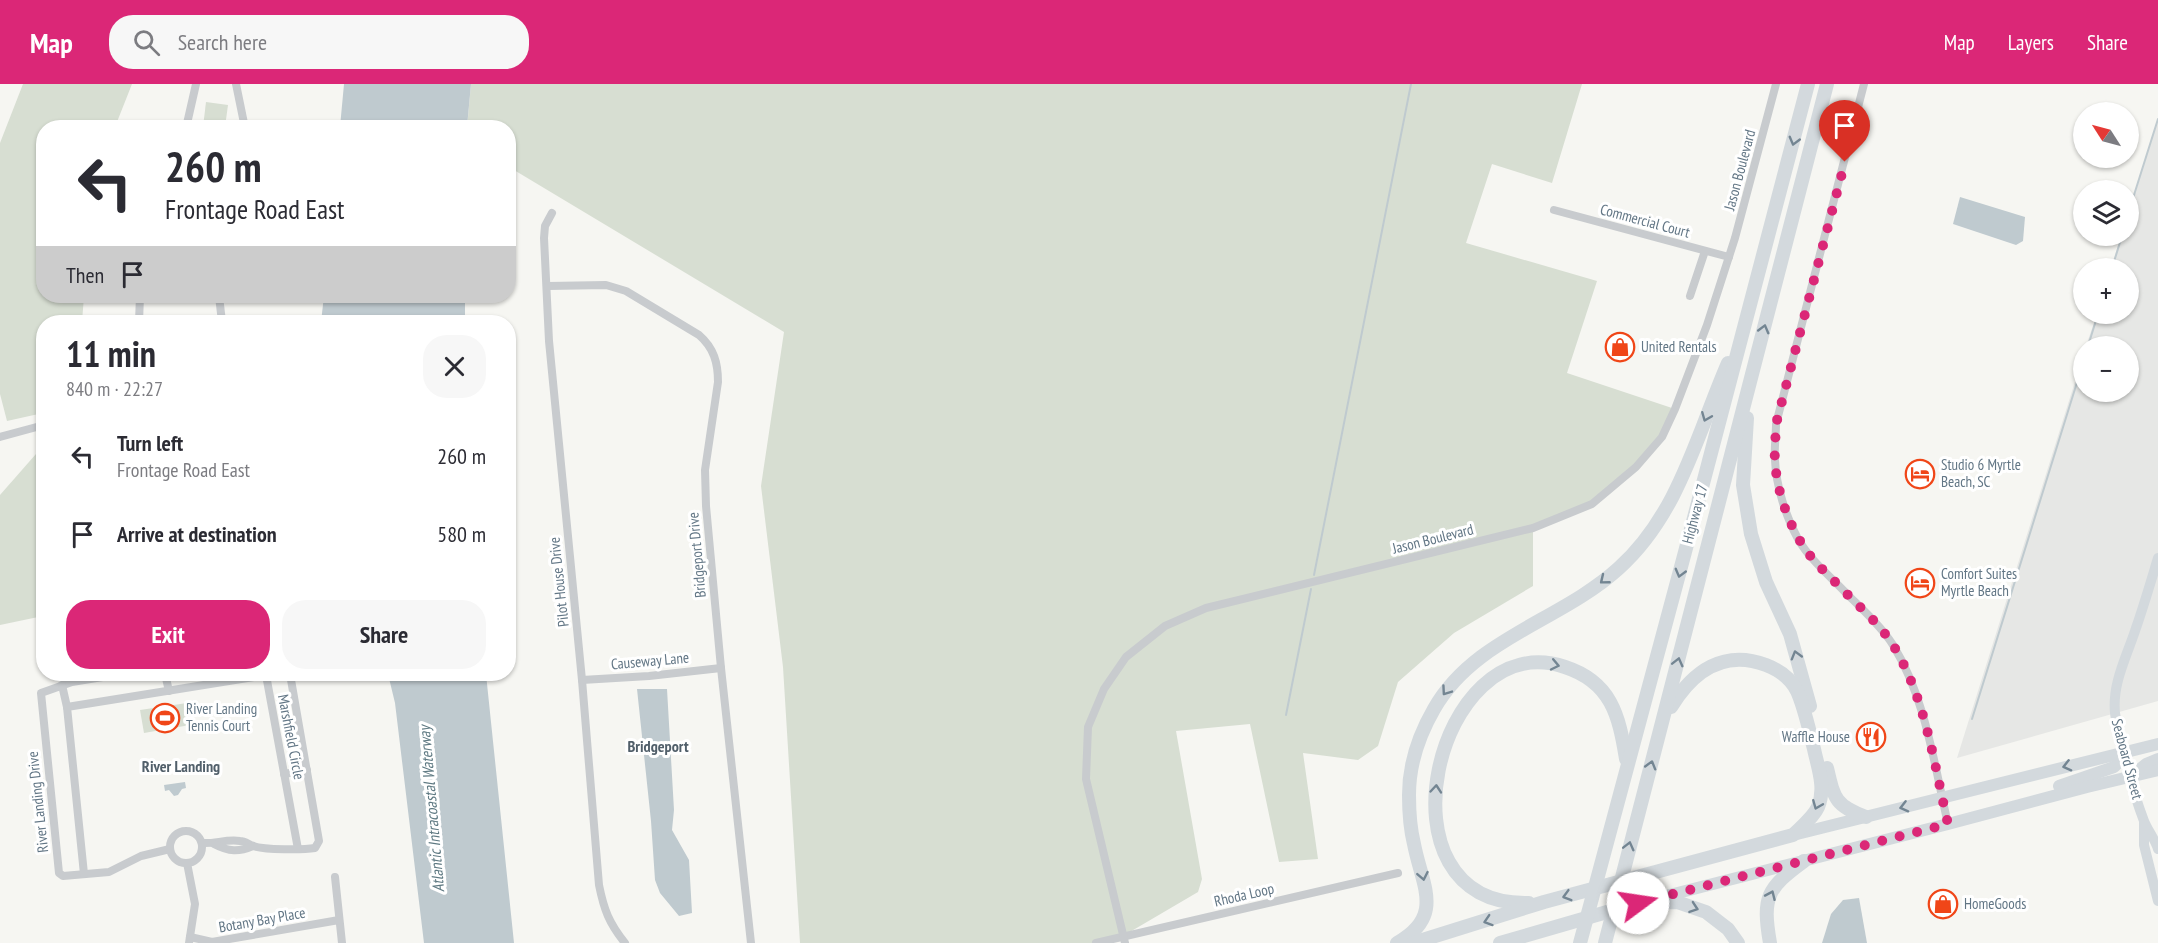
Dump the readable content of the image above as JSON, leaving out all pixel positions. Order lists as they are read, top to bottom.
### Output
{
  "streets": {
    "highway": ["Highway 17"],
    "street": [
      "Jason Boulevard",
      "Commercial Court",
      "Bridgeport Drive",
      "Pilot House Drive",
      "Causeway Lane",
      "Marshfield Circle",
      "Seaboard Street",
      "River Landing Drive",
      "Rhoda Loop",
      "Botany Bay Place"
    ]
  },
  "crossings": [
    ["Jason Boulevard", "Commercial Court"],
    ["Jason Boulevard", "Rhoda Loop"],
    ["Bridgeport Drive", "Pilot House Drive"],
    ["Bridgeport Drive", "Causeway Lane"],
    ["Pilot House Drive", "Causeway Lane"],
    ["Marshfield Circle", "River Landing Drive"]
  ],
  "districts": ["Bridgeport", "River Landing"],
  "water": ["Atlantic Intracoastal Waterway"],
  "places": {
    "shop": ["United Rentals", "HomeGoods"],
    "hotel": ["Studio 6 Myrtle Beach, SC", "Comfort Suites Myrtle Beach"],
    "sports": ["River Landing Tennis Court"],
    "restaurant": ["Waffle House"]
  },
  "north": "top left",
  "page": {
    "header": "Map",
    "search": "Search here",
    "nav": ["Map", "Layers", "Share"],
    "map_buttons": ["+", "−"],
    "turn": ["260 m", "Frontage Road East"],
    "then": "Then",
    "heading": ["11 min", "840 m · 22:27"],
    "list": [
      {
        "name": "Turn left",
        "note": "Frontage Road East",
        "value": "260 m"
      },
      {
        "name": "Arrive at destination",
        "value": "580 m"
      }
    ],
    "buttons": ["Exit", "Share"]
  }
}
